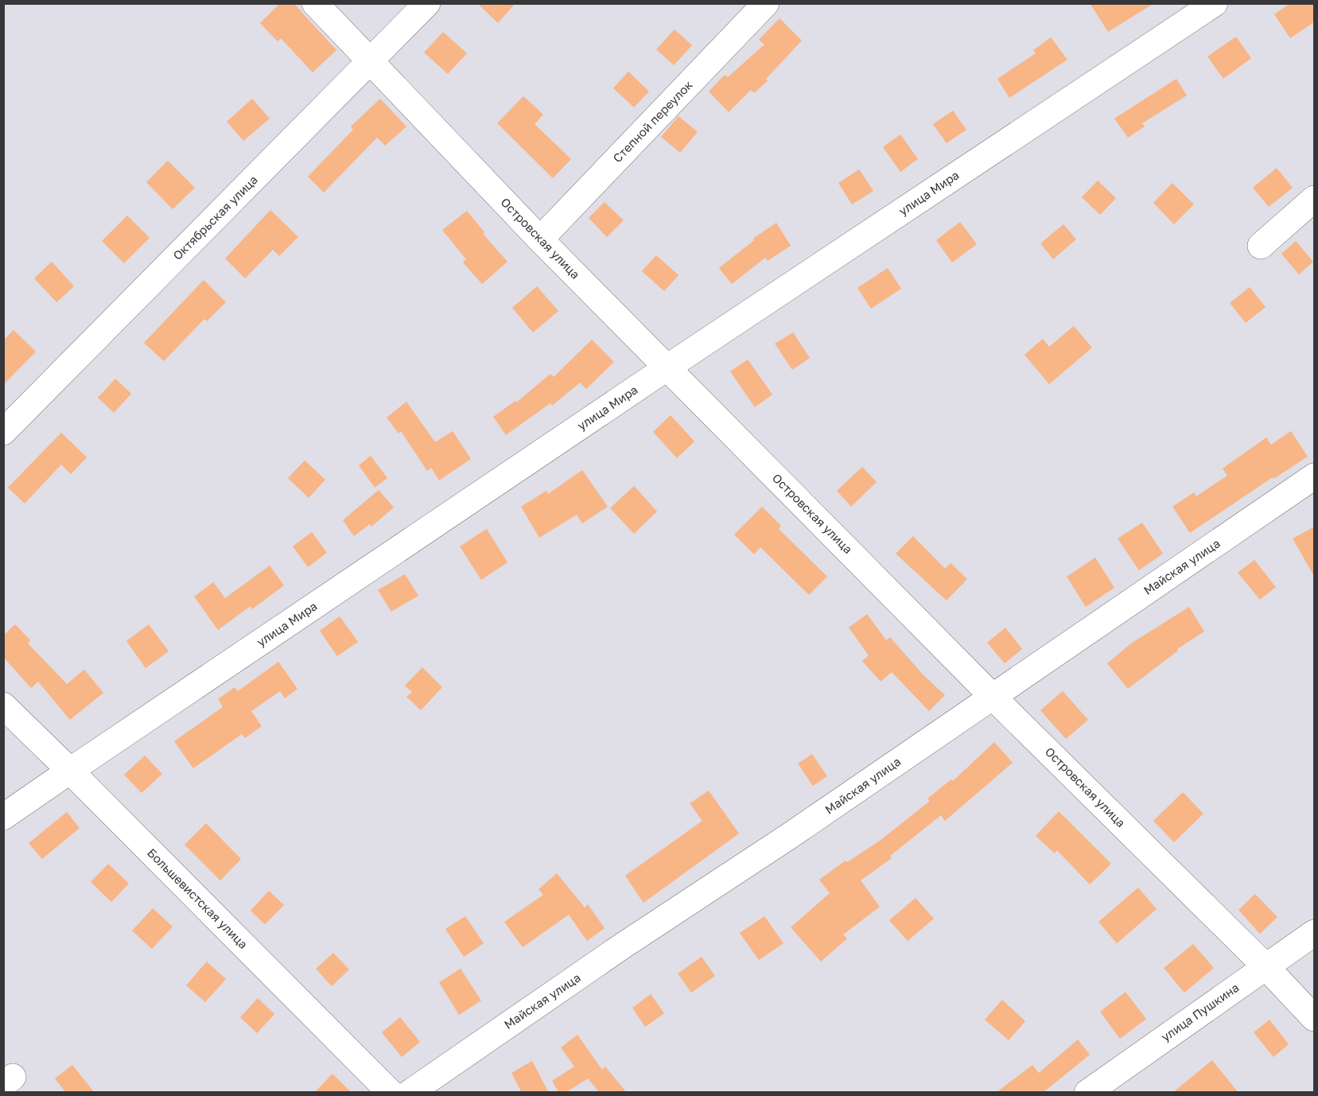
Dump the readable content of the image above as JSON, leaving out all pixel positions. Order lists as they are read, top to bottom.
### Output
{
  "streets": {
    "street": [
      "Степной переулок",
      "улица Мира",
      "Октябрьская улица",
      "Островская улица",
      "Майская улица",
      "Большевистская улица",
      "улица Пушкина"
    ]
  },
  "crossings": [
    ["Степной переулок", "Островская улица"],
    ["улица Мира", "Островская улица"],
    ["улица Мира", "Большевистская улица"],
    ["Октябрьская улица", "Островская улица"],
    ["Островская улица", "Майская улица"],
    ["Островская улица", "улица Пушкина"]
  ]
}
